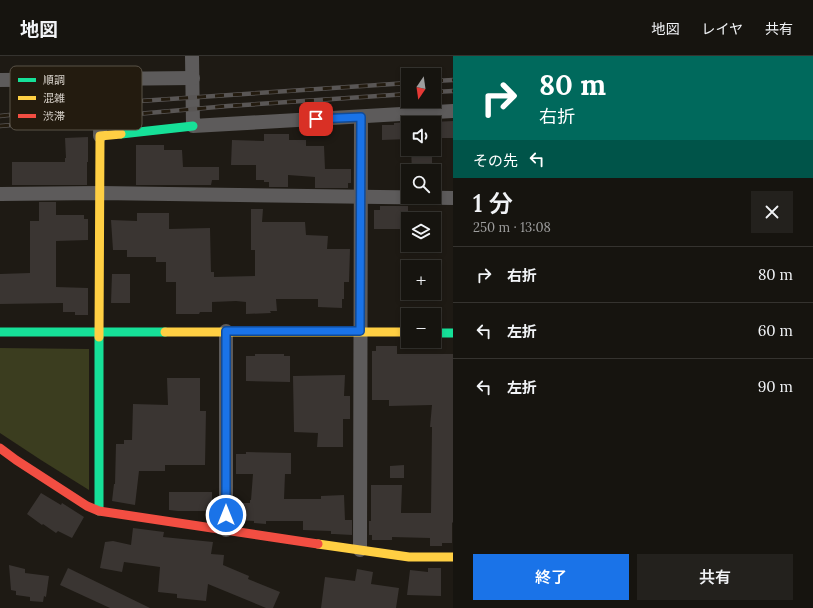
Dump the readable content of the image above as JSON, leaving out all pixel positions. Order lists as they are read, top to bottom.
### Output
{
  "legend": ["順調", "混雑", "渋滞"],
  "north": "bottom",
  "page": {
    "header": "地図",
    "nav": ["地図", "レイヤ", "共有"],
    "turn": ["80 m", "右折"],
    "map_buttons": ["+", "−"],
    "then": "その先",
    "heading": ["1 分", "250 m · 13:08"],
    "list": [
      {
        "name": "右折",
        "value": "80 m"
      },
      {
        "name": "左折",
        "value": "60 m"
      },
      {
        "name": "左折",
        "value": "90 m"
      }
    ],
    "buttons": ["終了", "共有"]
  }
}
